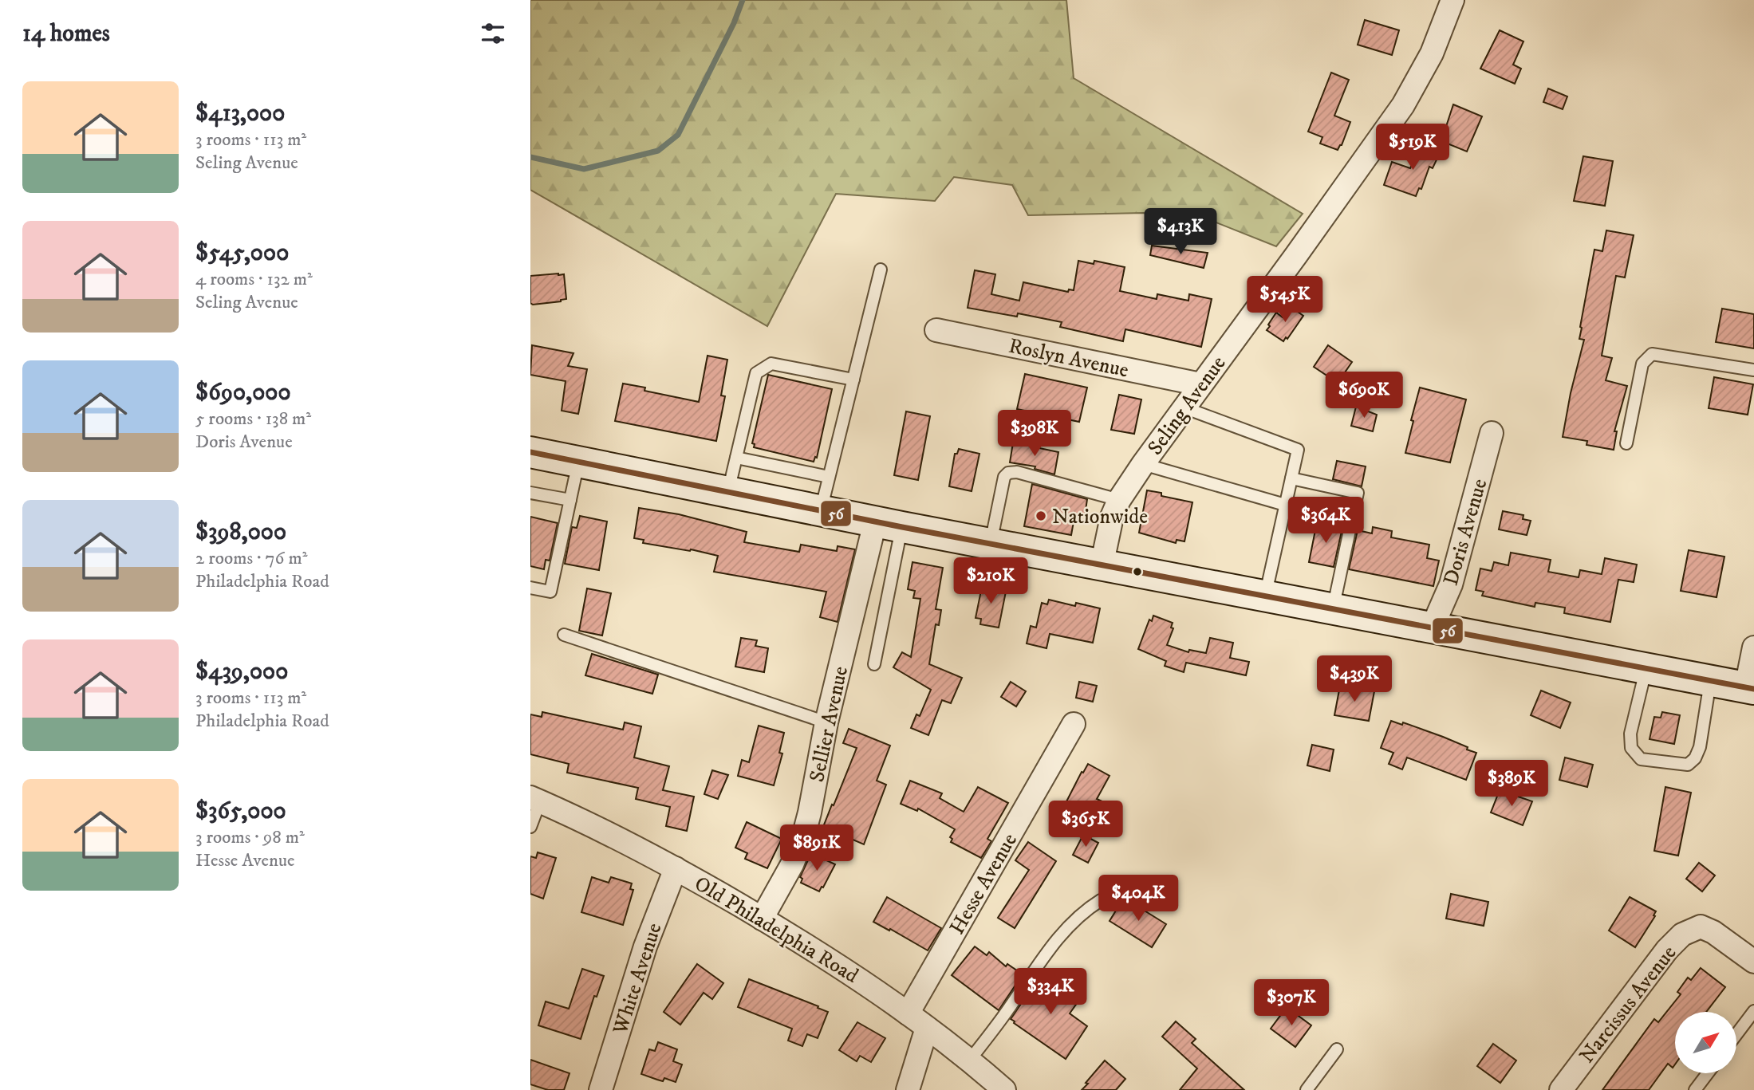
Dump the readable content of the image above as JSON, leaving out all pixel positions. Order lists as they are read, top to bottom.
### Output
{
  "streets": {
    "street": [
      "Roslyn Avenue",
      "Seling Avenue",
      "Doris Avenue",
      "Sellier Avenue",
      "Hesse Avenue",
      "Old Philadelphia Road",
      "White Avenue",
      "Narcissus Avenue"
    ]
  },
  "crossings": [
    ["Roslyn Avenue", "Seling Avenue"],
    ["Sellier Avenue", "Old Philadelphia Road"],
    ["Hesse Avenue", "Old Philadelphia Road"],
    ["Old Philadelphia Road", "White Avenue"]
  ],
  "places": ["Nationwide"],
  "lines": ["transit line 56"],
  "north": "top right",
  "page": {
    "heading": "14 homes",
    "list": [
      {
        "name": "$413,000",
        "note": "3 rooms · 113 m² · Seling Avenue"
      },
      {
        "name": "$545,000",
        "note": "4 rooms · 132 m² · Seling Avenue"
      },
      {
        "name": "$690,000",
        "note": "5 rooms · 138 m² · Doris Avenue"
      },
      {
        "name": "$398,000",
        "note": "2 rooms · 76 m² · Philadelphia Road"
      },
      {
        "name": "$439,000",
        "note": "3 rooms · 113 m² · Philadelphia Road"
      },
      {
        "name": "$365,000",
        "note": "3 rooms · 98 m² · Hesse Avenue"
      }
    ],
    "price": [
      "$519K",
      "$413K",
      "$545K",
      "$690K",
      "$398K",
      "$364K",
      "$210K",
      "$439K",
      "$389K",
      "$365K",
      "$891K",
      "$404K",
      "$334K",
      "$307K"
    ]
  }
}
